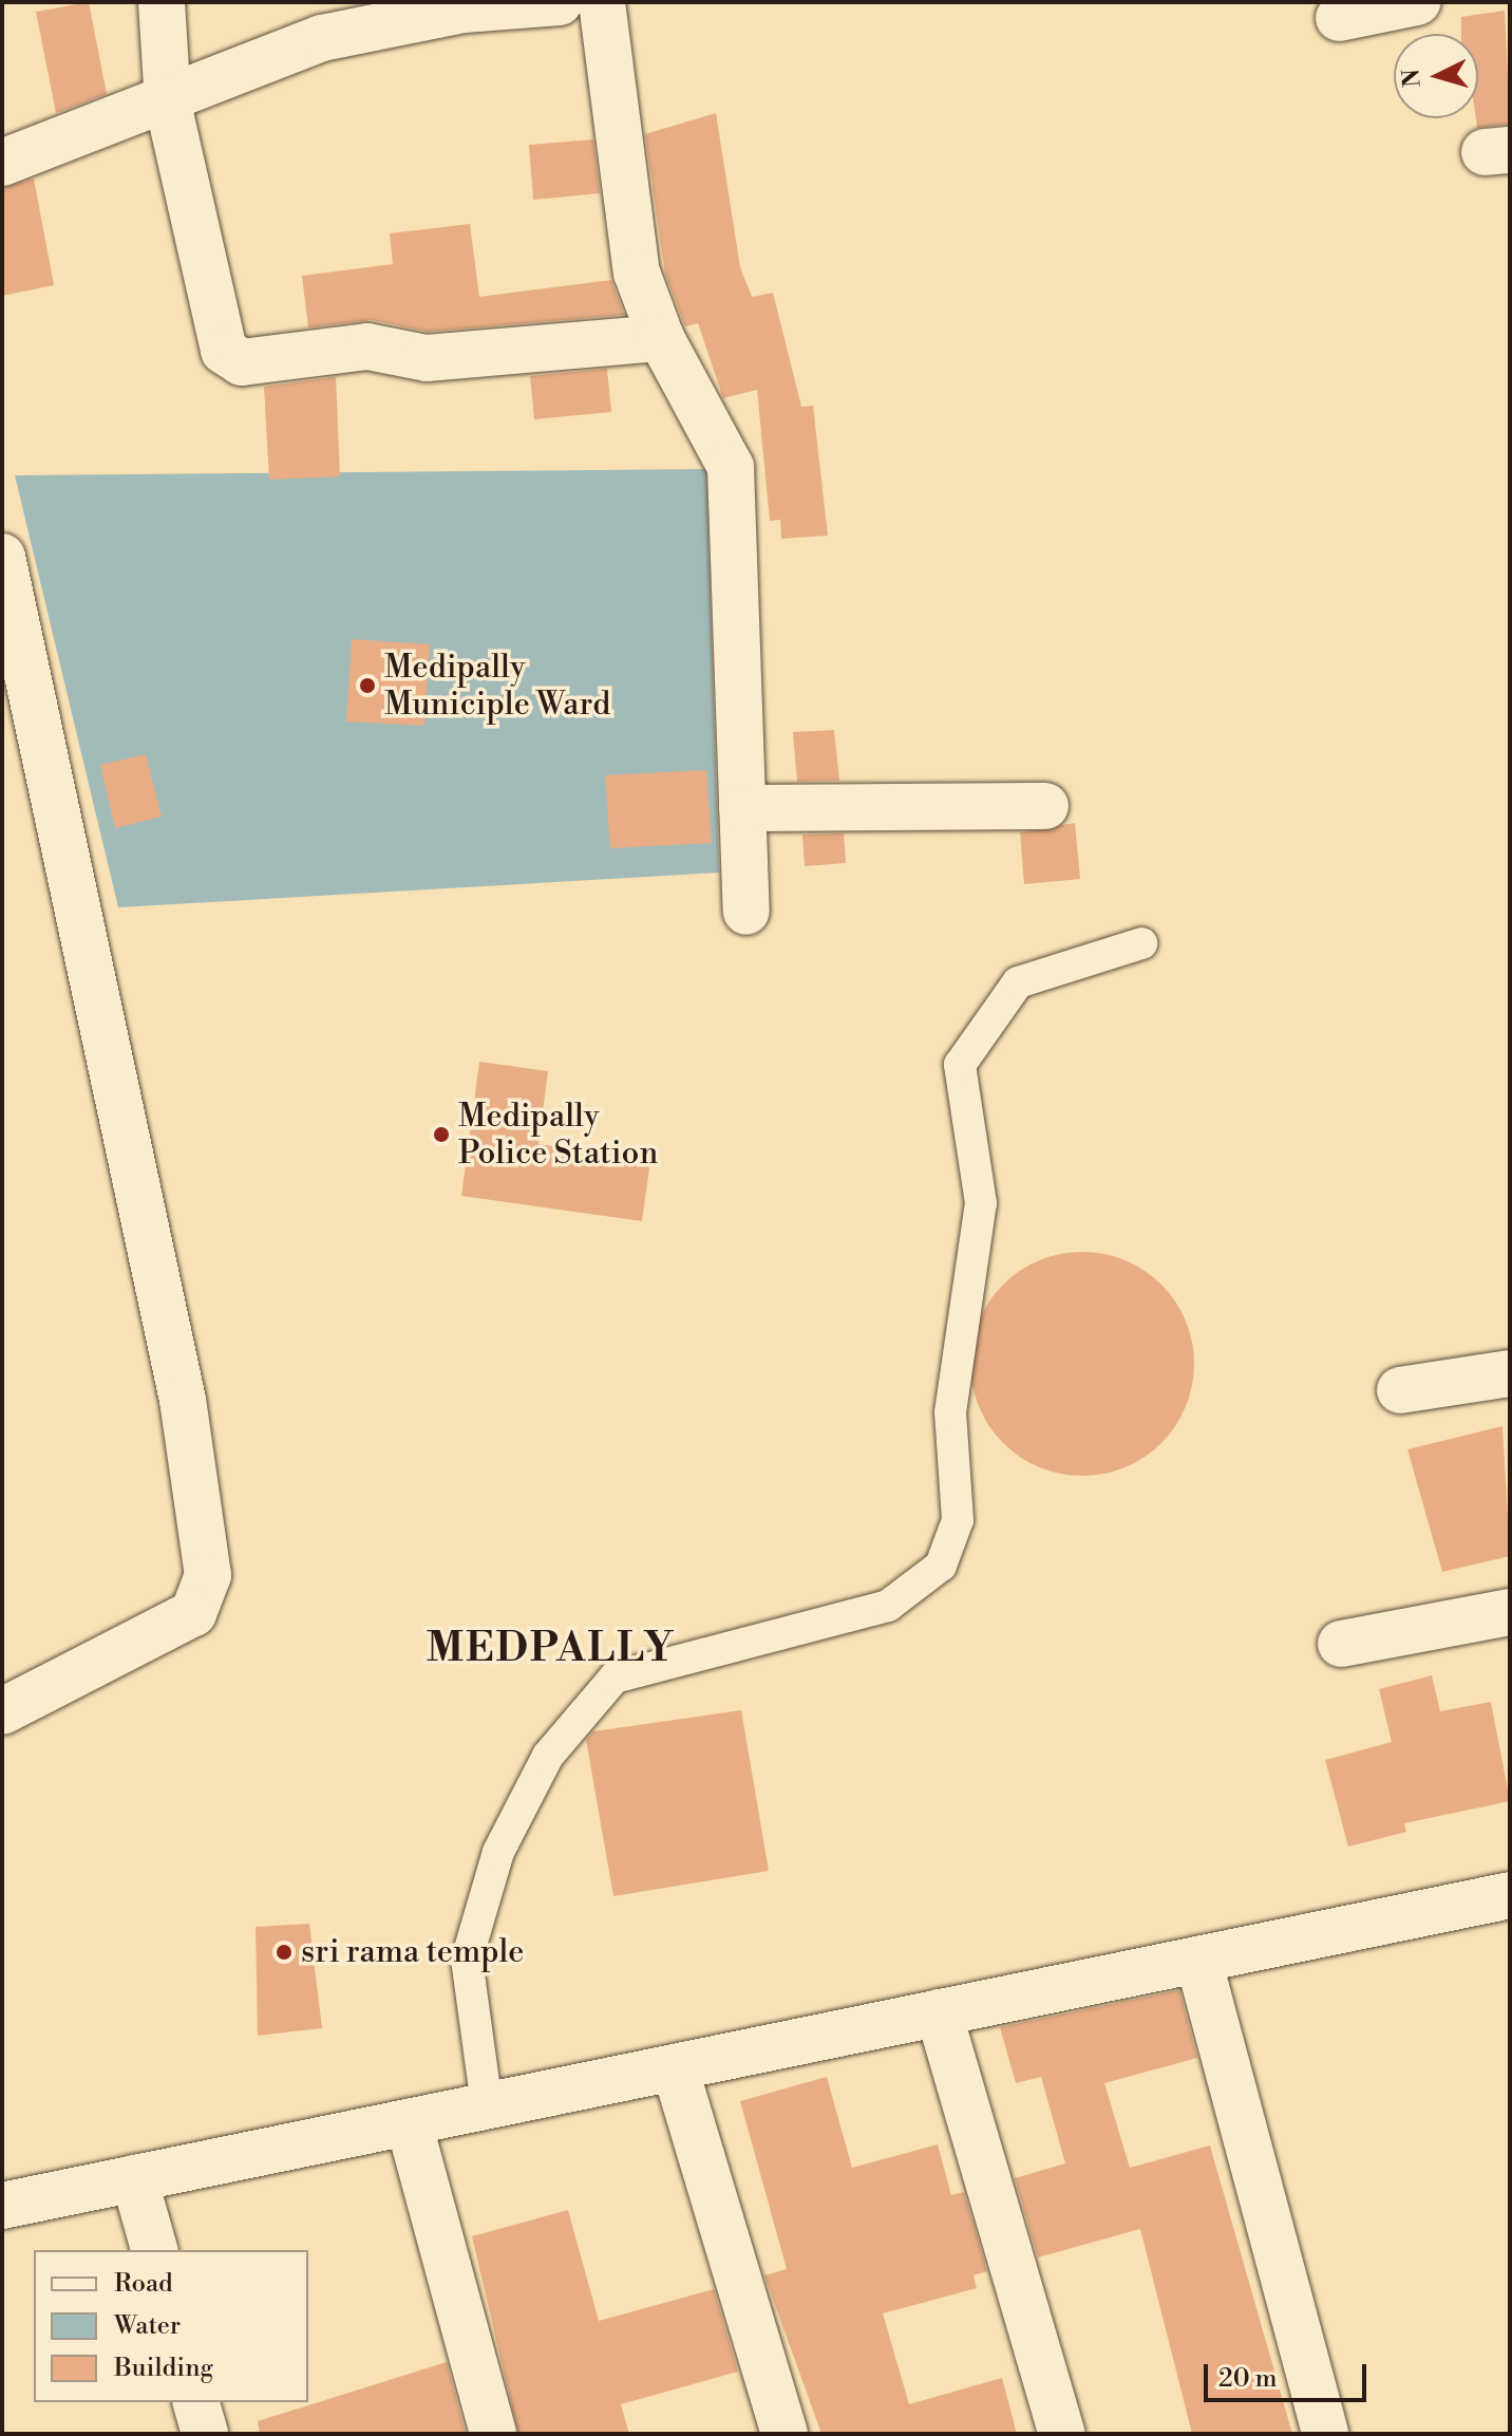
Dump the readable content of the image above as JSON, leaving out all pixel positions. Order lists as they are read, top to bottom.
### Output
{
  "districts": ["MEDPALLY"],
  "places": ["Medipally Municiple Ward", "Medipally Police Station", "sri rama temple"],
  "legend": ["Road", "Water", "Building"],
  "scale_bar": "20 m",
  "north": "left"
}
